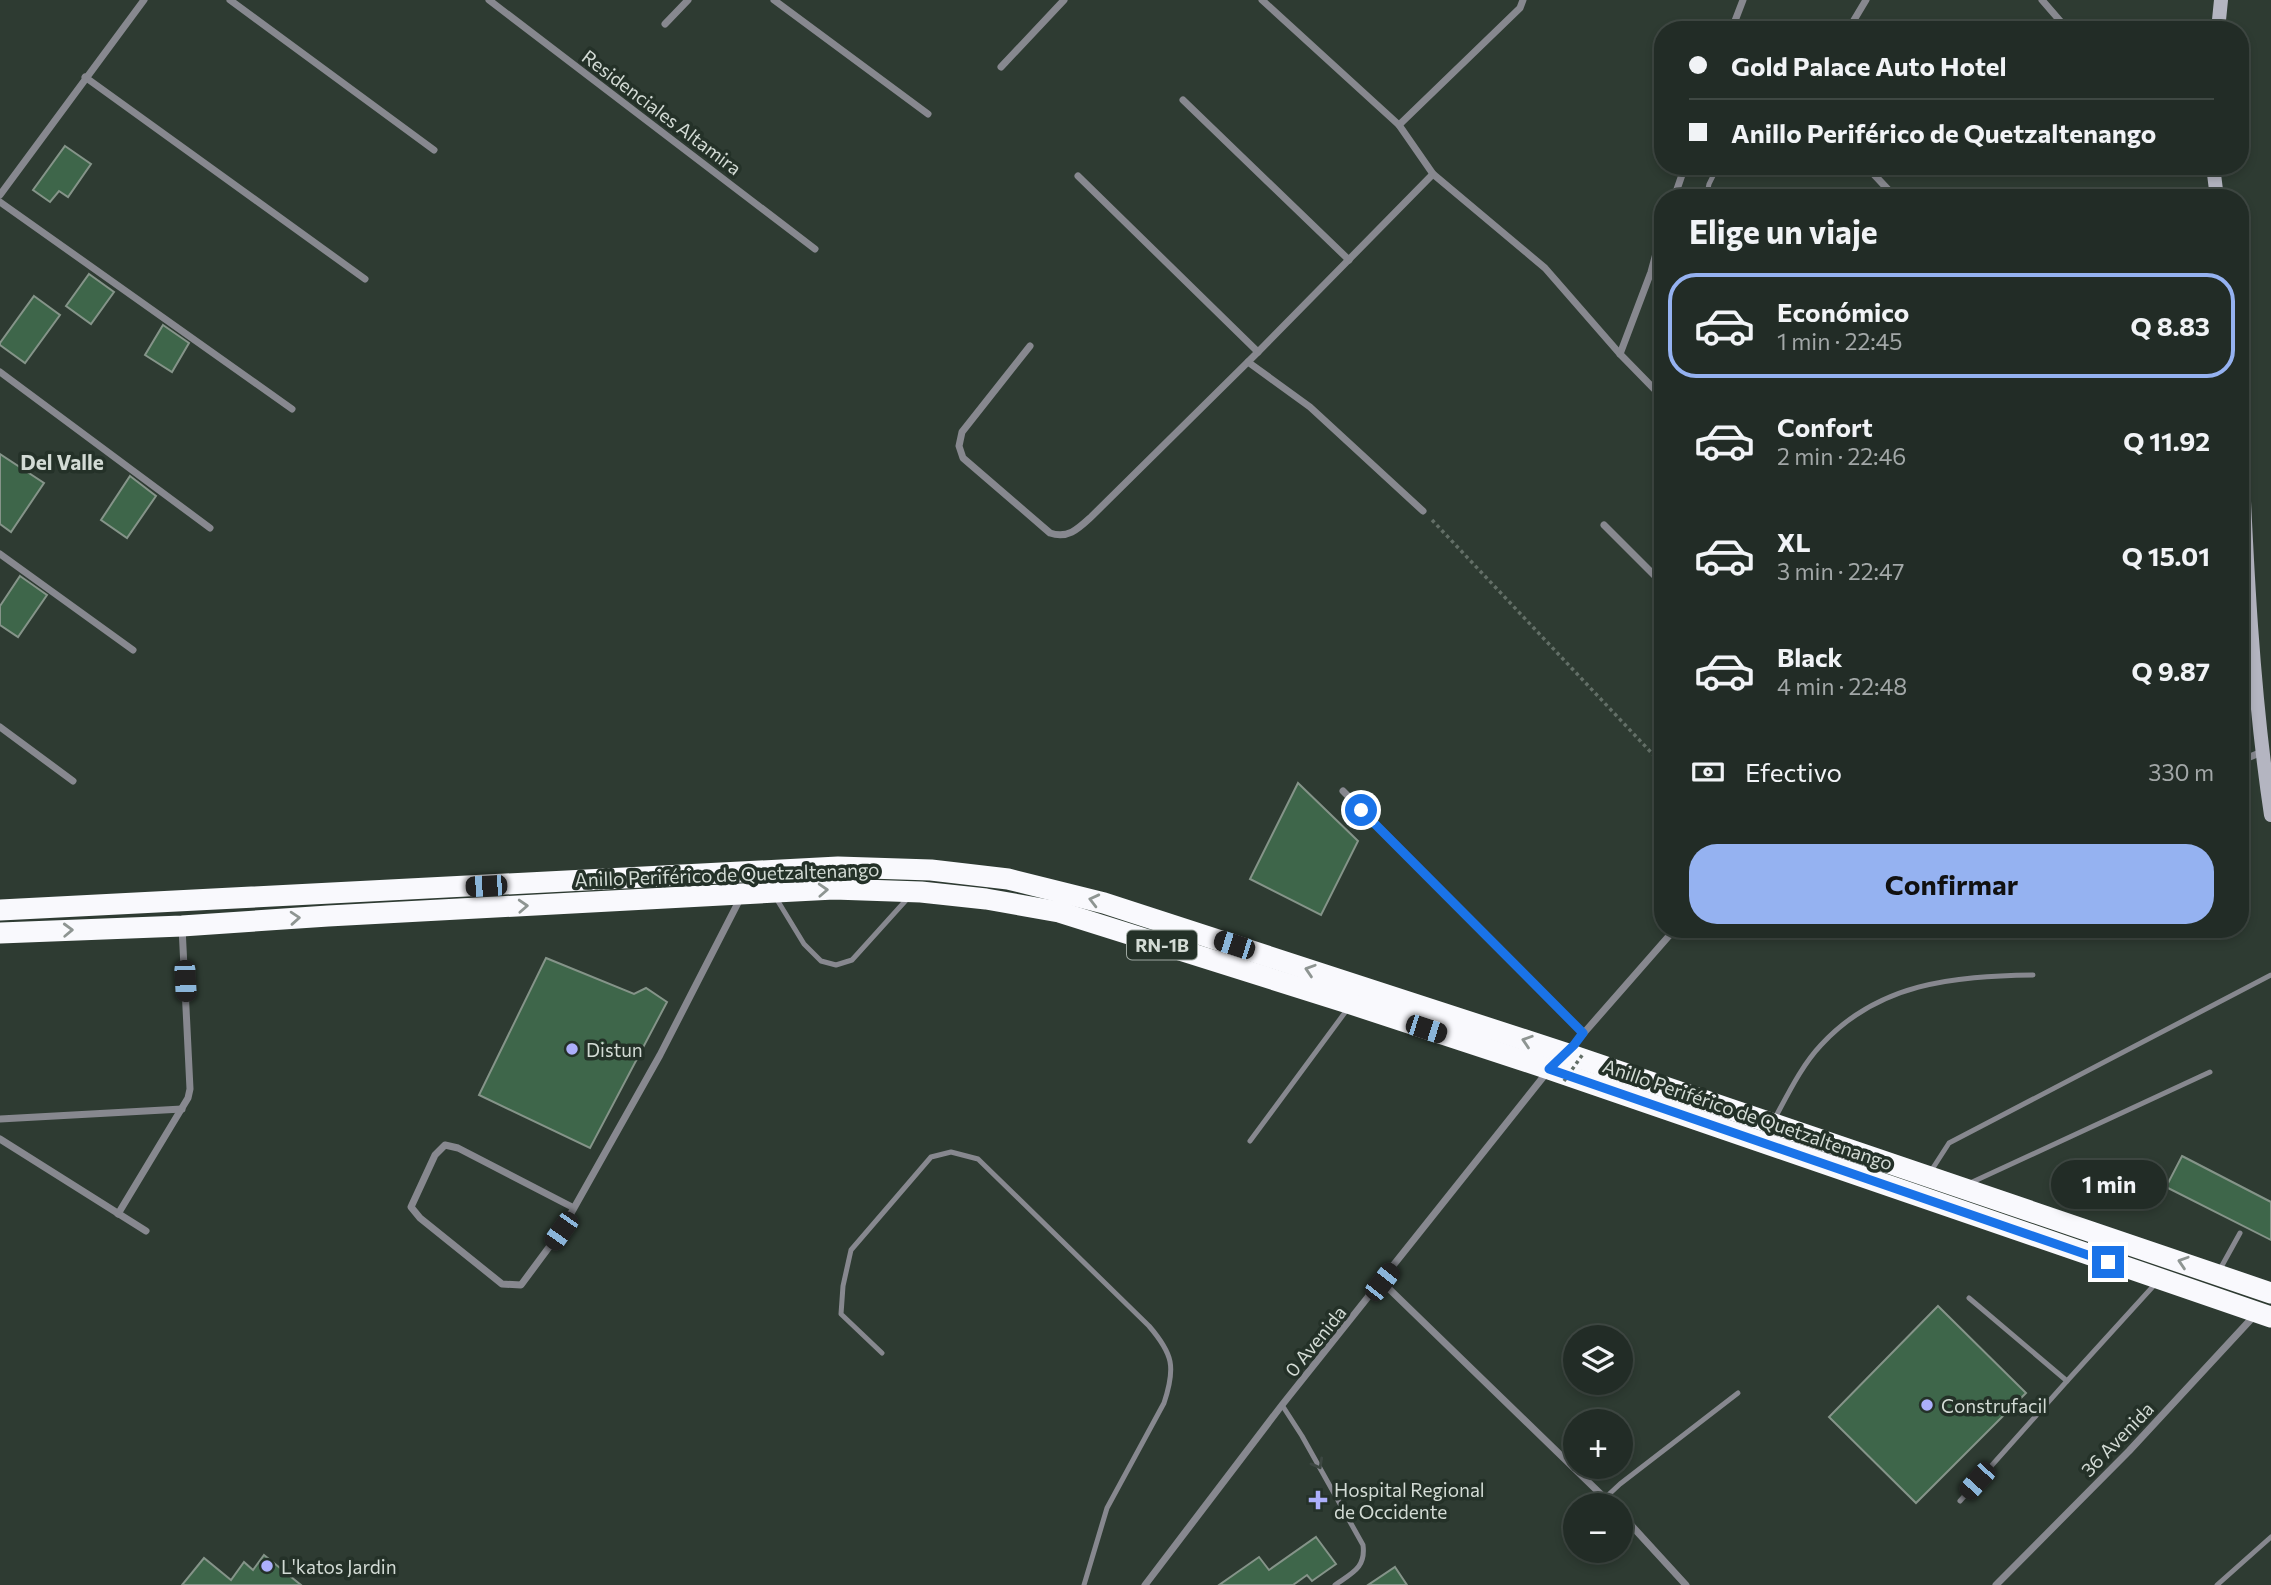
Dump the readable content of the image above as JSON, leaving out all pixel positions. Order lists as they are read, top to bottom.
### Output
{
  "streets": {
    "highway": ["Anillo Periférico de Quetzaltenango", "RN-1B"],
    "street": ["Residenciales Altamira", "0 Avenida", "36 Avenida"]
  },
  "crossings": [
    ["Anillo Periférico de Quetzaltenango", "0 Avenida"],
    ["Anillo Periférico de Quetzaltenango", "36 Avenida"]
  ],
  "districts": ["Del Valle"],
  "places": {
    "other": ["Distun", "Construfacil", "L'katos Jardin"],
    "health": ["Hospital Regional de Occidente"]
  },
  "page": {
    "banner": ["Gold Palace Auto Hotel", "Anillo Periférico de Quetzaltenango"],
    "heading": "Elige un viaje",
    "list": [
      {
        "name": "Económico",
        "note": "1 min · 22:45",
        "value": "Q 8.83"
      },
      {
        "name": "Confort",
        "note": "2 min · 22:46",
        "value": "Q 11.92"
      },
      {
        "name": "XL",
        "note": "3 min · 22:47",
        "value": "Q 15.01"
      },
      {
        "name": "Black",
        "note": "4 min · 22:48",
        "value": "Q 9.87"
      }
    ],
    "pay": ["Efectivo", "330 m"],
    "buttons": "Confirmar",
    "bubble": "1 min",
    "map_buttons": ["+", "−"]
  }
}
